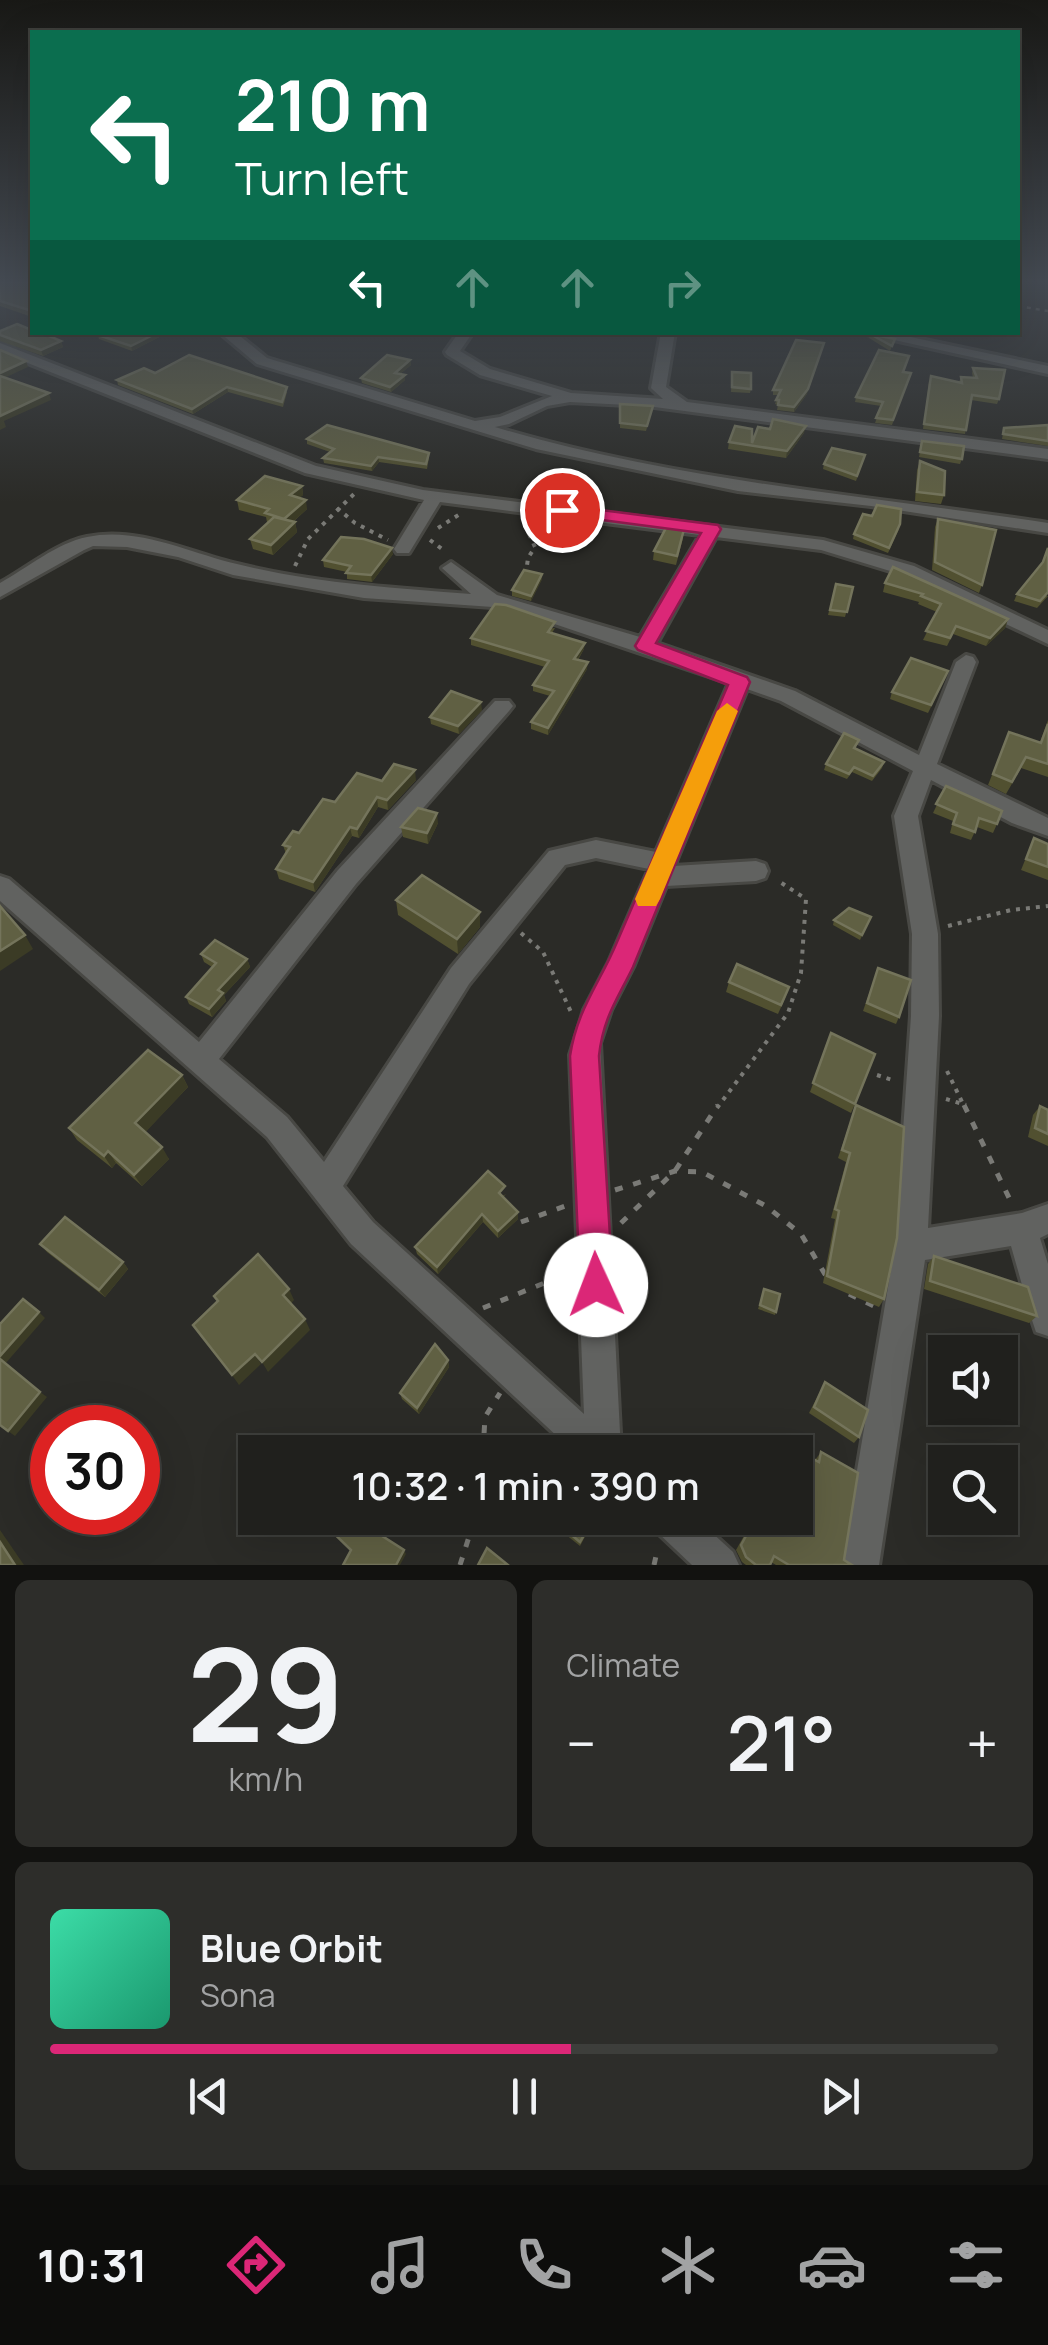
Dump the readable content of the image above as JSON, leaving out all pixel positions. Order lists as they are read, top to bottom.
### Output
{
  "page": {
    "turn": ["210 m", "Turn left"],
    "limit": "30",
    "trip": "10:32 · 1 min · 390 m",
    "tile": [
      ["29", "km/h"],
      "Climate"
    ],
    "heat": ["−", "21°", "+"],
    "song": ["Blue Orbit", "Sona"],
    "tabs": "10:31"
  }
}
